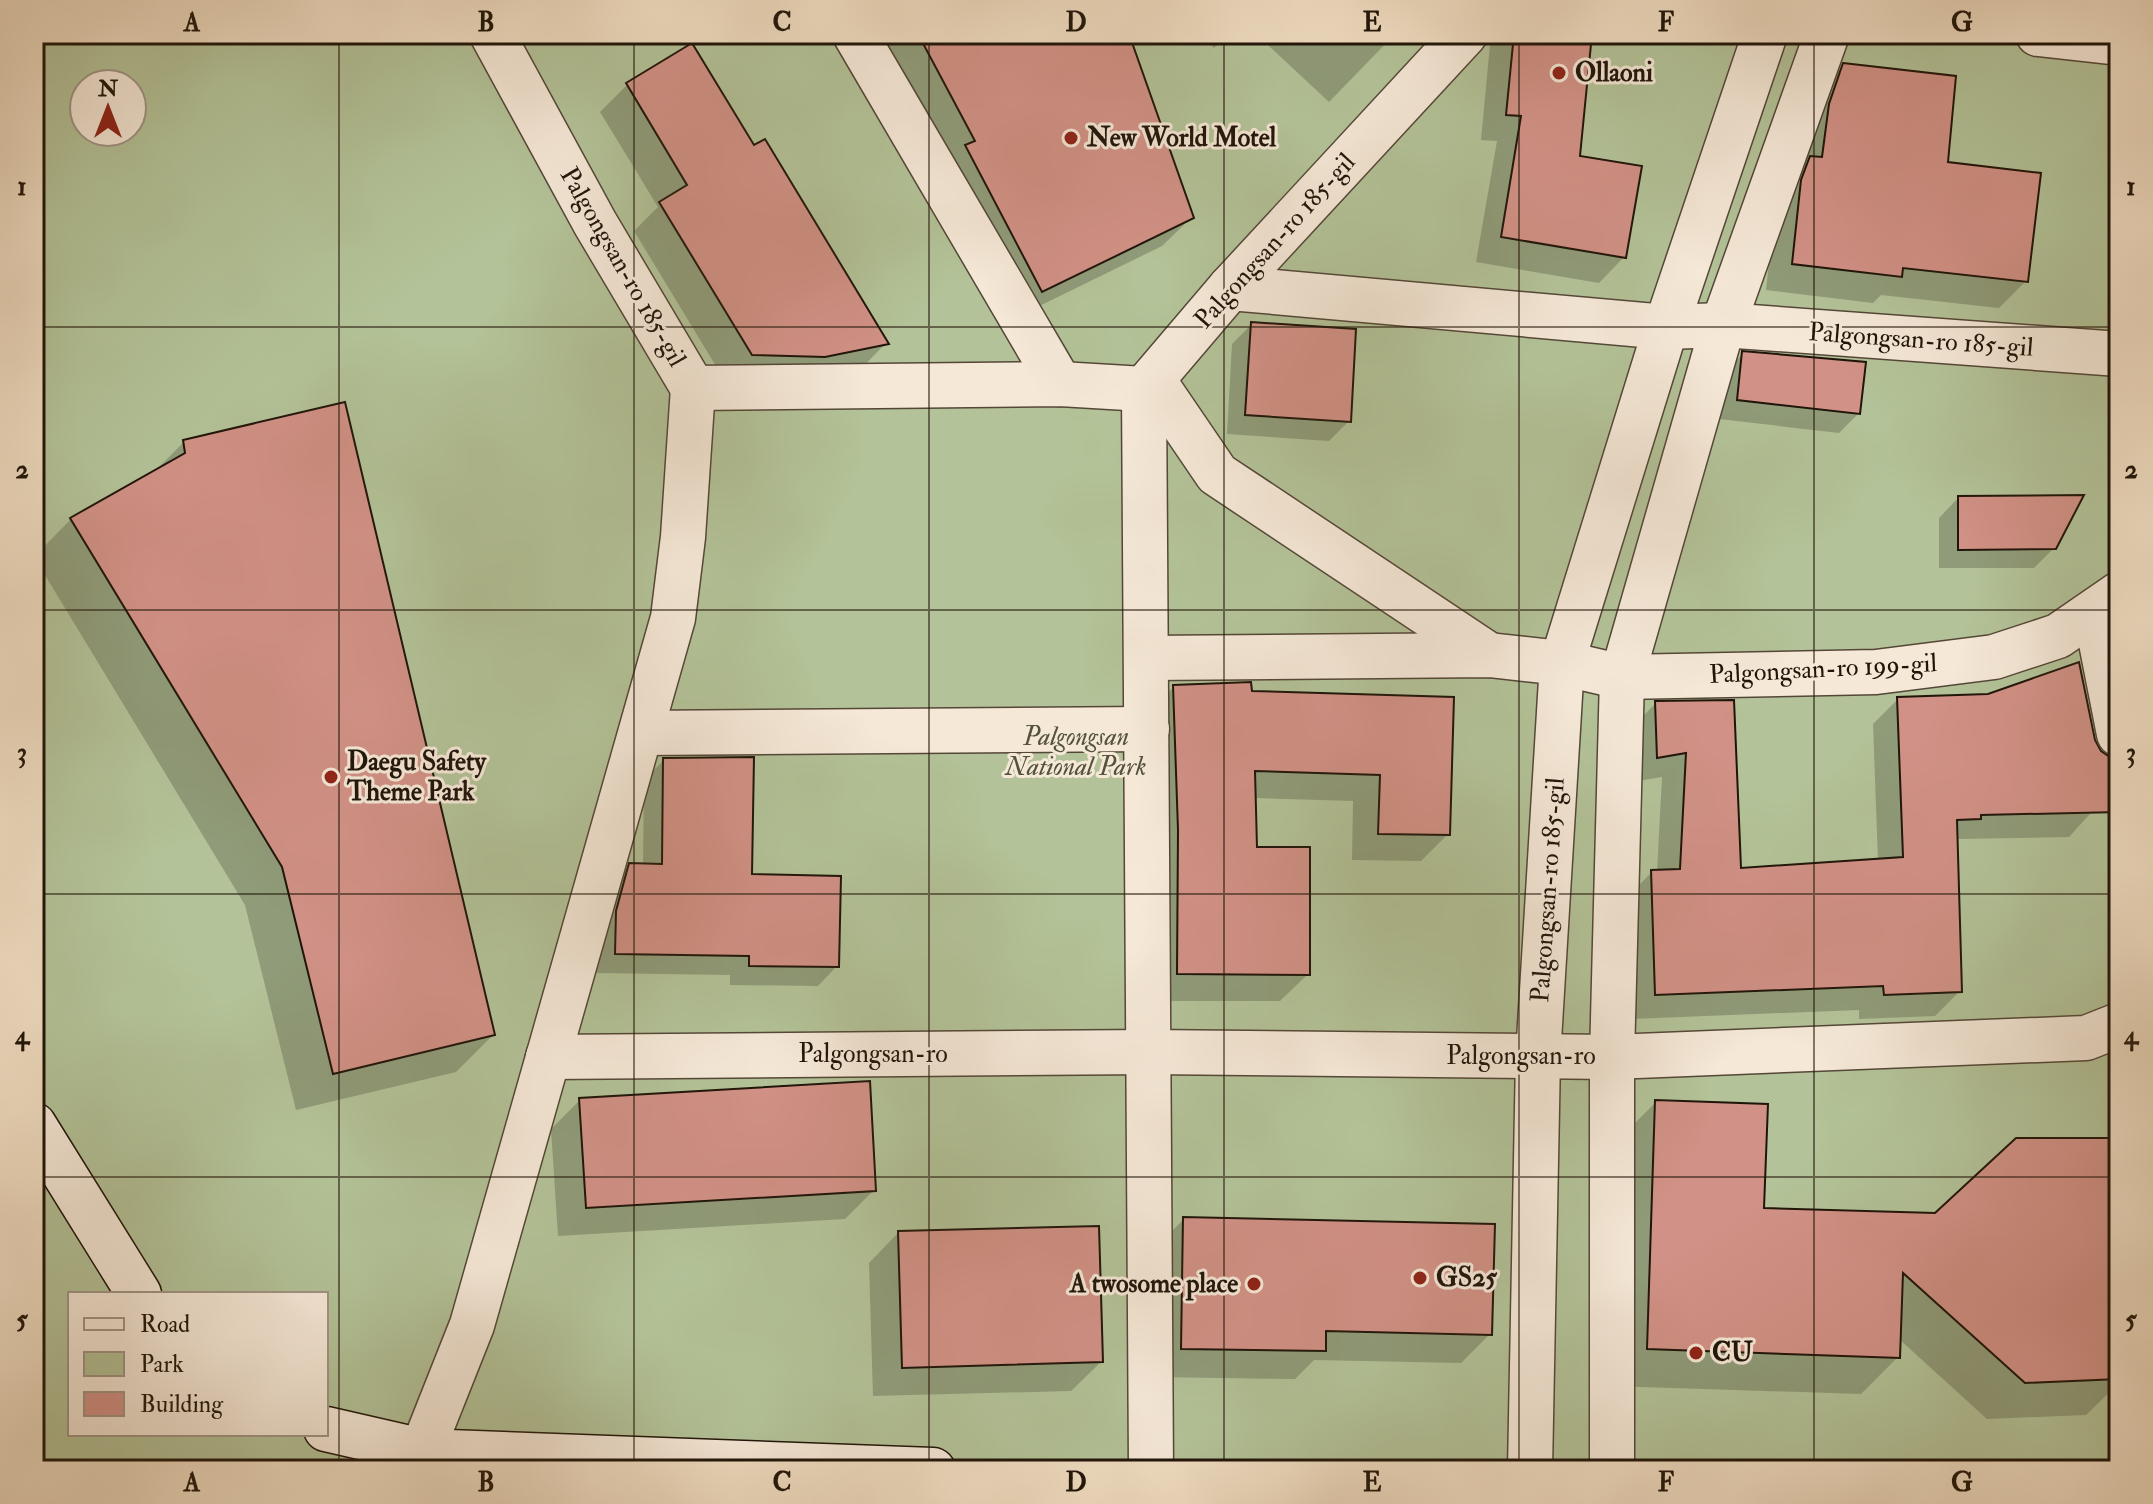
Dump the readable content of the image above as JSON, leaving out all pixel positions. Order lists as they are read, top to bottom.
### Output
{
  "streets": {
    "street": ["Palgongsan-ro 185-gil", "Palgongsan-ro 199-gil", "Palgongsan-ro"]
  },
  "crossings": [
    ["Palgongsan-ro 185-gil", "Palgongsan-ro 199-gil"],
    ["Palgongsan-ro 185-gil", "Palgongsan-ro"]
  ],
  "parks": ["Palgongsan National Park"],
  "places": [
    "Ollaoni",
    "New World Motel",
    "Daegu Safety Theme Park",
    "GS25",
    "A twosome place",
    "CU"
  ],
  "legend": ["Road", "Park", "Building"],
  "north": "top",
  "grid": {
    "columns": [
      "A",
      "B",
      "C",
      "D",
      "E",
      "F",
      "G"
    ],
    "rows": [
      "1",
      "2",
      "3",
      "4",
      "5"
    ]
  }
}
